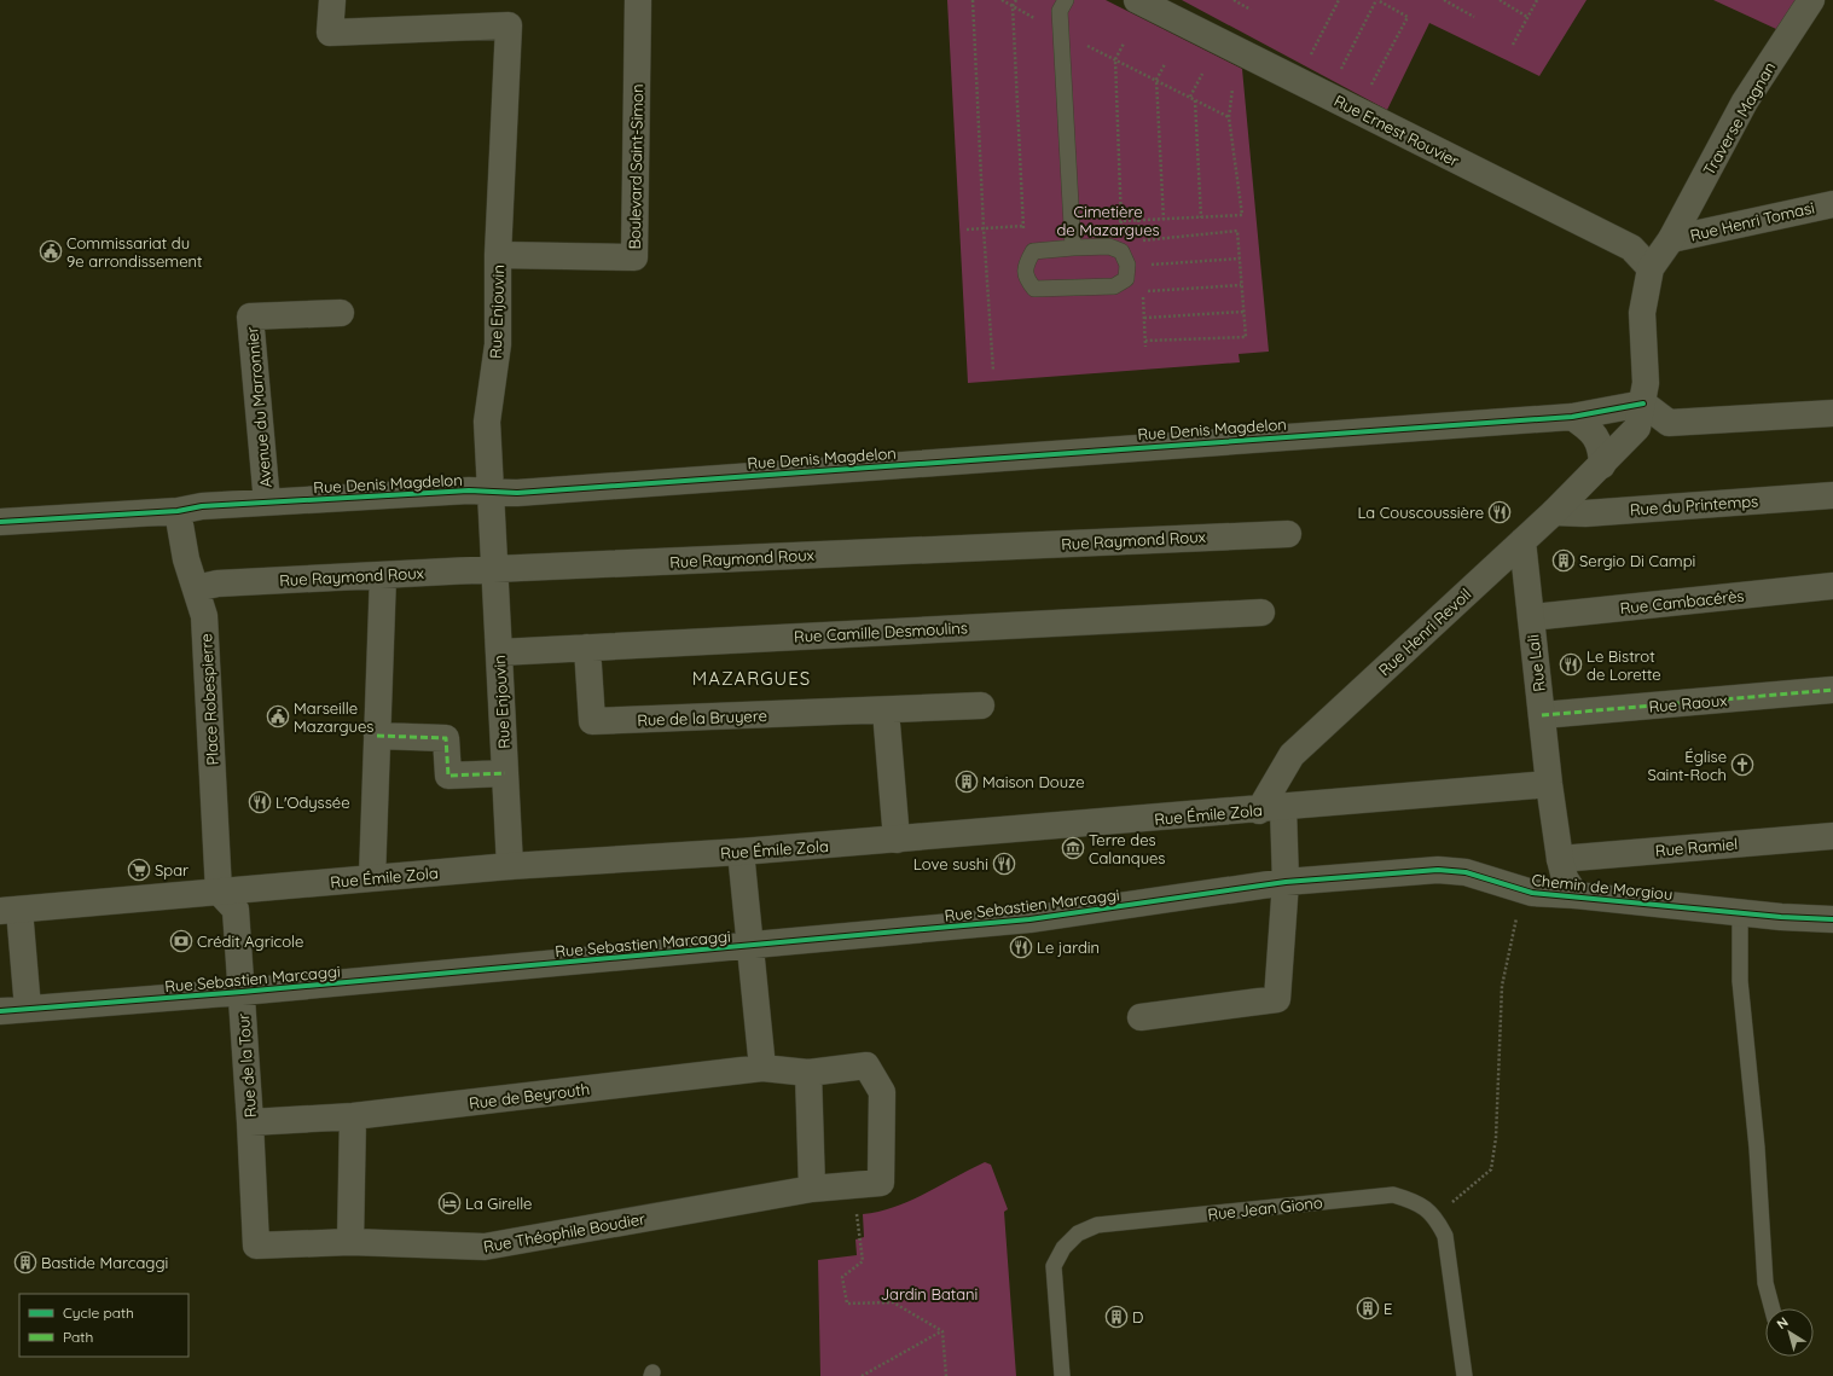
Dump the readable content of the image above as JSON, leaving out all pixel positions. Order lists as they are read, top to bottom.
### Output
{
  "streets": {
    "street": [
      "Traverse Magnan",
      "Rue Ernest Rouvier",
      "Boulevard Saint-Simon",
      "Rue Henri Tomasi",
      "Rue Enjouvin",
      "Avenue du Marronnier",
      "Rue Denis Magdelon",
      "Rue du Printemps",
      "Rue Raymond Roux",
      "Rue Cambacérès",
      "Rue Camille Desmoulins",
      "Rue Henri Revoil",
      "Rue Lali",
      "Place Robespierre",
      "Rue Raoux",
      "Rue de la Bruyere",
      "Rue Émile Zola",
      "Rue Ramiel",
      "Chemin de Morgiou",
      "Rue Sebastien Marcaggi",
      "Rue de la Tour",
      "Rue de Beyrouth",
      "Rue Théophile Boudier"
    ],
    "lane": ["Rue Jean Giono"]
  },
  "crossings": [
    ["Traverse Magnan", "Rue Henri Tomasi"],
    ["Traverse Magnan", "Rue Henri Revoil"],
    ["Rue Ernest Rouvier", "Rue Henri Revoil"],
    ["Boulevard Saint-Simon", "Rue Enjouvin"],
    ["Rue Henri Tomasi", "Rue Henri Revoil"],
    ["Rue Enjouvin", "Rue Denis Magdelon"],
    ["Rue Enjouvin", "Rue Raymond Roux"],
    ["Rue Enjouvin", "Rue Camille Desmoulins"],
    ["Rue Enjouvin", "Rue Émile Zola"],
    ["Avenue du Marronnier", "Rue Denis Magdelon"],
    ["Rue Denis Magdelon", "Rue Henri Revoil"],
    ["Rue Denis Magdelon", "Place Robespierre"],
    ["Rue du Printemps", "Rue Henri Revoil"],
    ["Rue Raymond Roux", "Place Robespierre"],
    ["Rue Cambacérès", "Rue Lali"],
    ["Rue Camille Desmoulins", "Rue de la Bruyere"],
    ["Rue Henri Revoil", "Rue Lali"],
    ["Rue Henri Revoil", "Rue Émile Zola"],
    ["Rue Lali", "Rue Raoux"],
    ["Rue Lali", "Rue Émile Zola"],
    ["Rue Lali", "Chemin de Morgiou"],
    ["Place Robespierre", "Rue Émile Zola"],
    ["Place Robespierre", "Rue de la Tour"],
    ["Rue Émile Zola", "Chemin de Morgiou"],
    ["Rue Émile Zola", "Rue de la Tour"],
    ["Rue Ramiel", "Chemin de Morgiou"],
    ["Chemin de Morgiou", "Rue Sebastien Marcaggi"],
    ["Rue Sebastien Marcaggi", "Rue de la Tour"],
    ["Rue de la Tour", "Rue de Beyrouth"],
    ["Rue de la Tour", "Rue Théophile Boudier"],
    ["Rue de Beyrouth", "Rue Théophile Boudier"]
  ],
  "districts": ["MAZARGUES"],
  "parks": ["Cimetière de Mazargues", "Jardin Batani"],
  "places": {
    "public building": ["Commissariat du 9e arrondissement", "Marseille Mazargues"],
    "restaurant": [
      "La Couscoussière",
      "Le Bistrot de Lorette",
      "L'Odyssée",
      "Love sushi",
      "Le jardin"
    ],
    "building": [
      "Sergio Di Campi",
      "Maison Douze",
      "Bastide Marcaggi",
      "E",
      "D"
    ],
    "church": ["Église Saint-Roch"],
    "museum": ["Terre des Calanques"],
    "supermarket": ["Spar"],
    "bank": ["Crédit Agricole"],
    "hotel": ["La Girelle"]
  },
  "legend": ["Cycle path", "Path"],
  "north": "top left"
}
